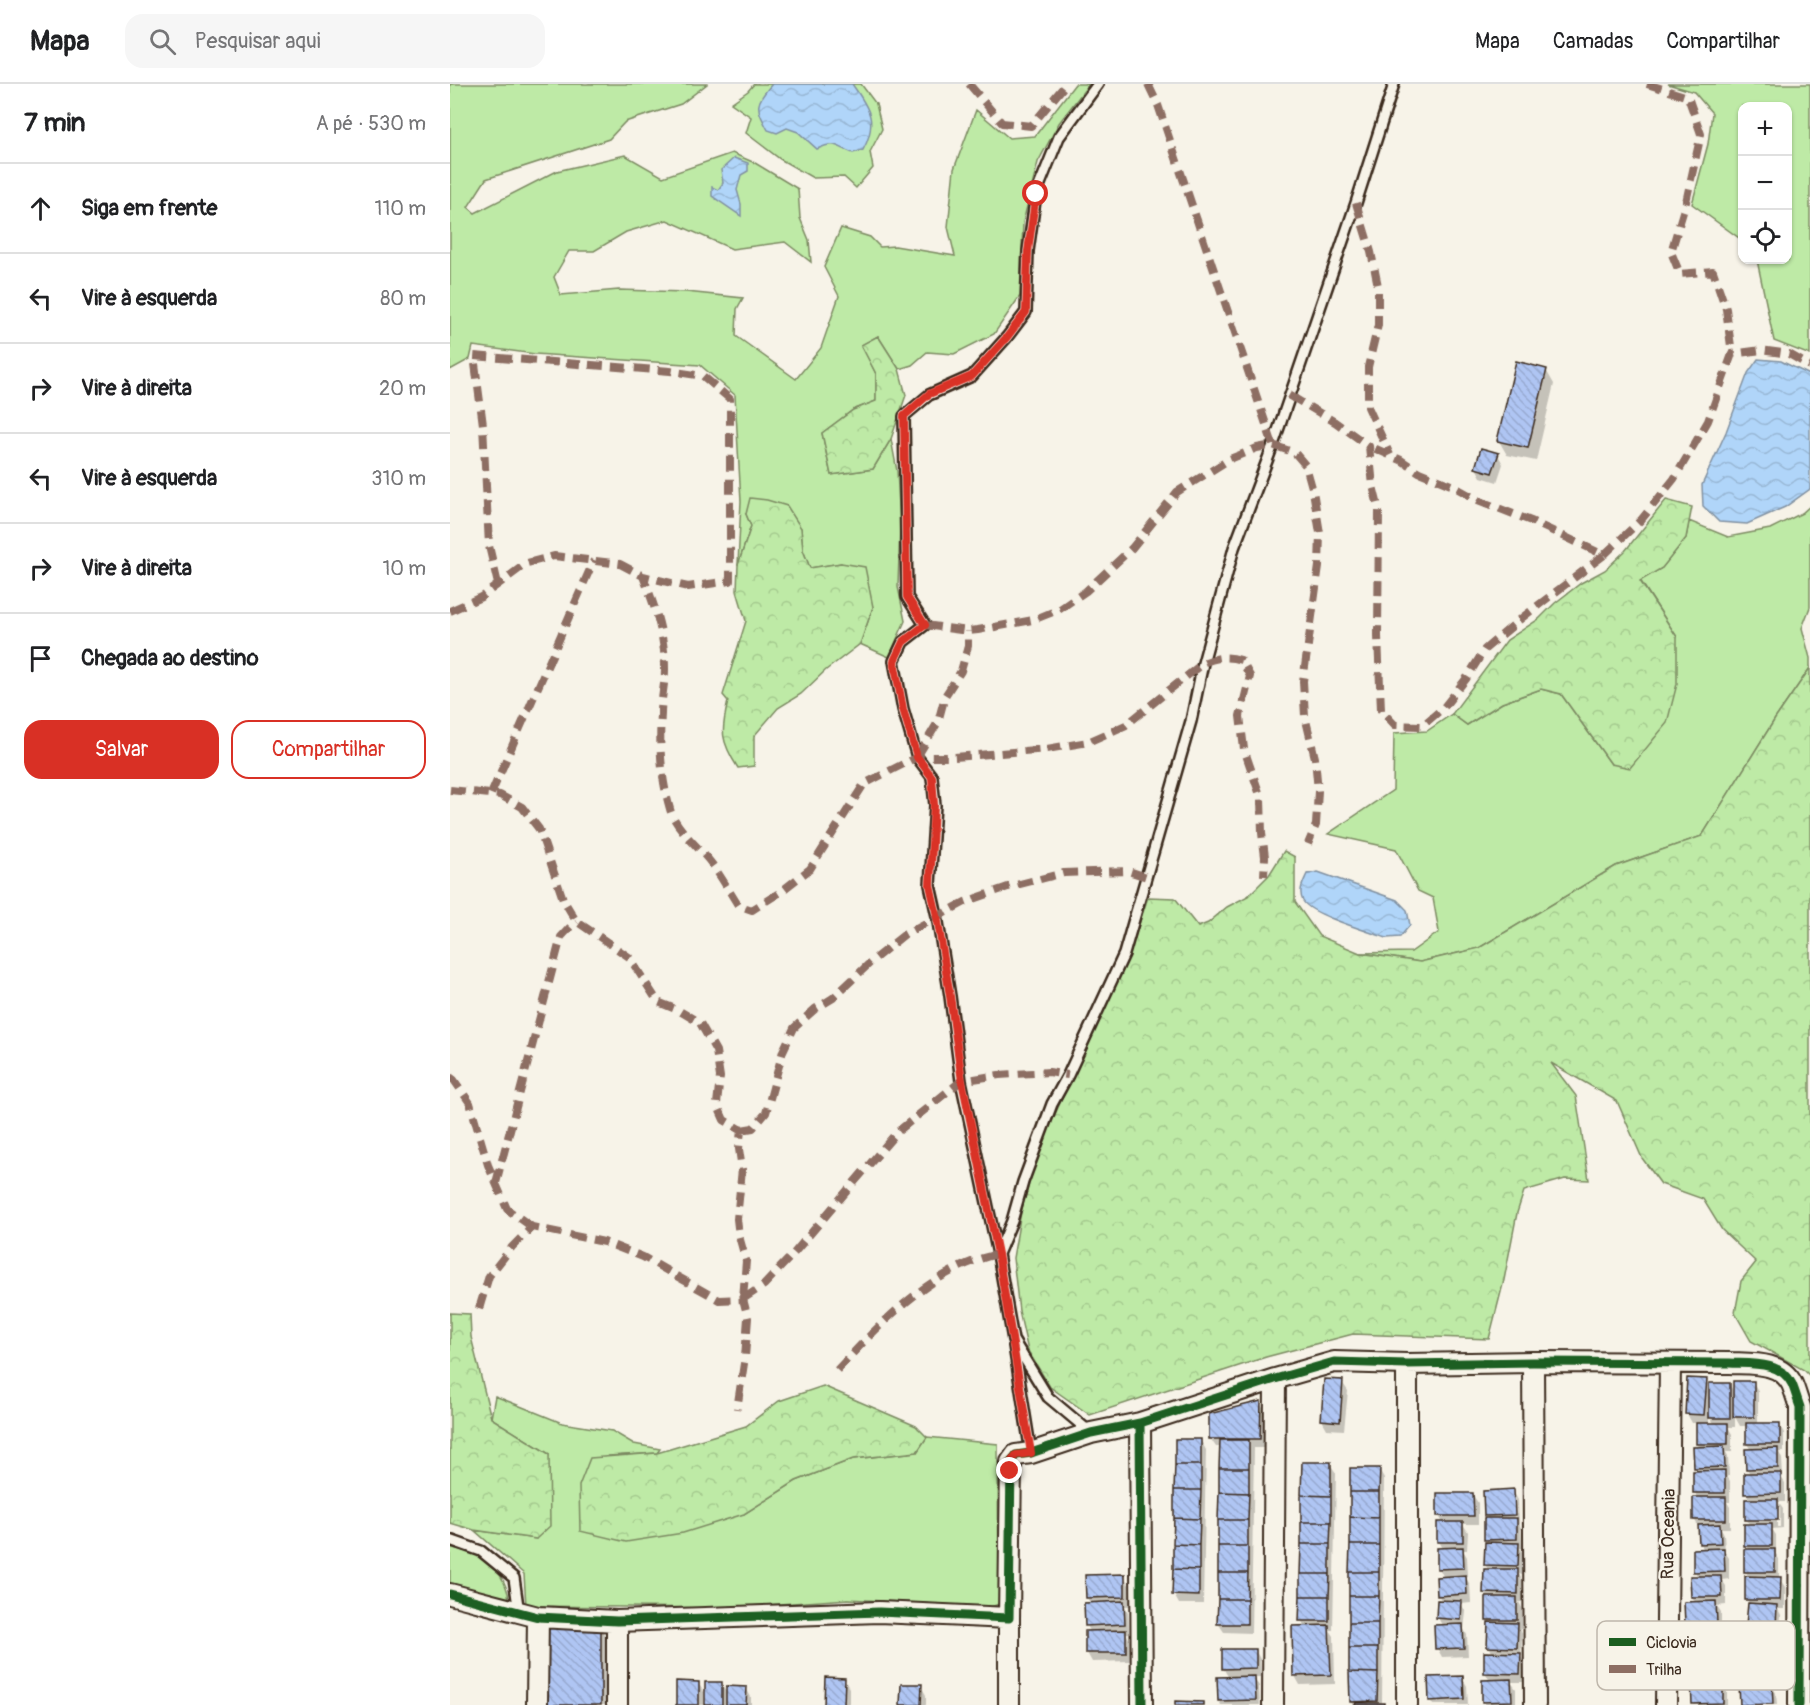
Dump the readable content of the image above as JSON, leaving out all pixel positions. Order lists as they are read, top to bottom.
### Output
{
  "streets": {
    "street": ["Rua Oceania"]
  },
  "legend": ["Ciclovia", "Trilha"],
  "page": {
    "header": "Mapa",
    "search": "Pesquisar aqui",
    "nav": ["Mapa", "Camadas", "Compartilhar"],
    "heading": ["7 min", "A pé · 530 m"],
    "map_buttons": ["+", "−"],
    "list": [
      ["Siga em frente", "110 m"],
      ["Vire à esquerda", "80 m"],
      ["Vire à direita", "20 m"],
      ["Vire à esquerda", "310 m"],
      ["Vire à direita", "10 m"],
      "Chegada ao destino"
    ],
    "buttons": ["Salvar", "Compartilhar"]
  }
}
